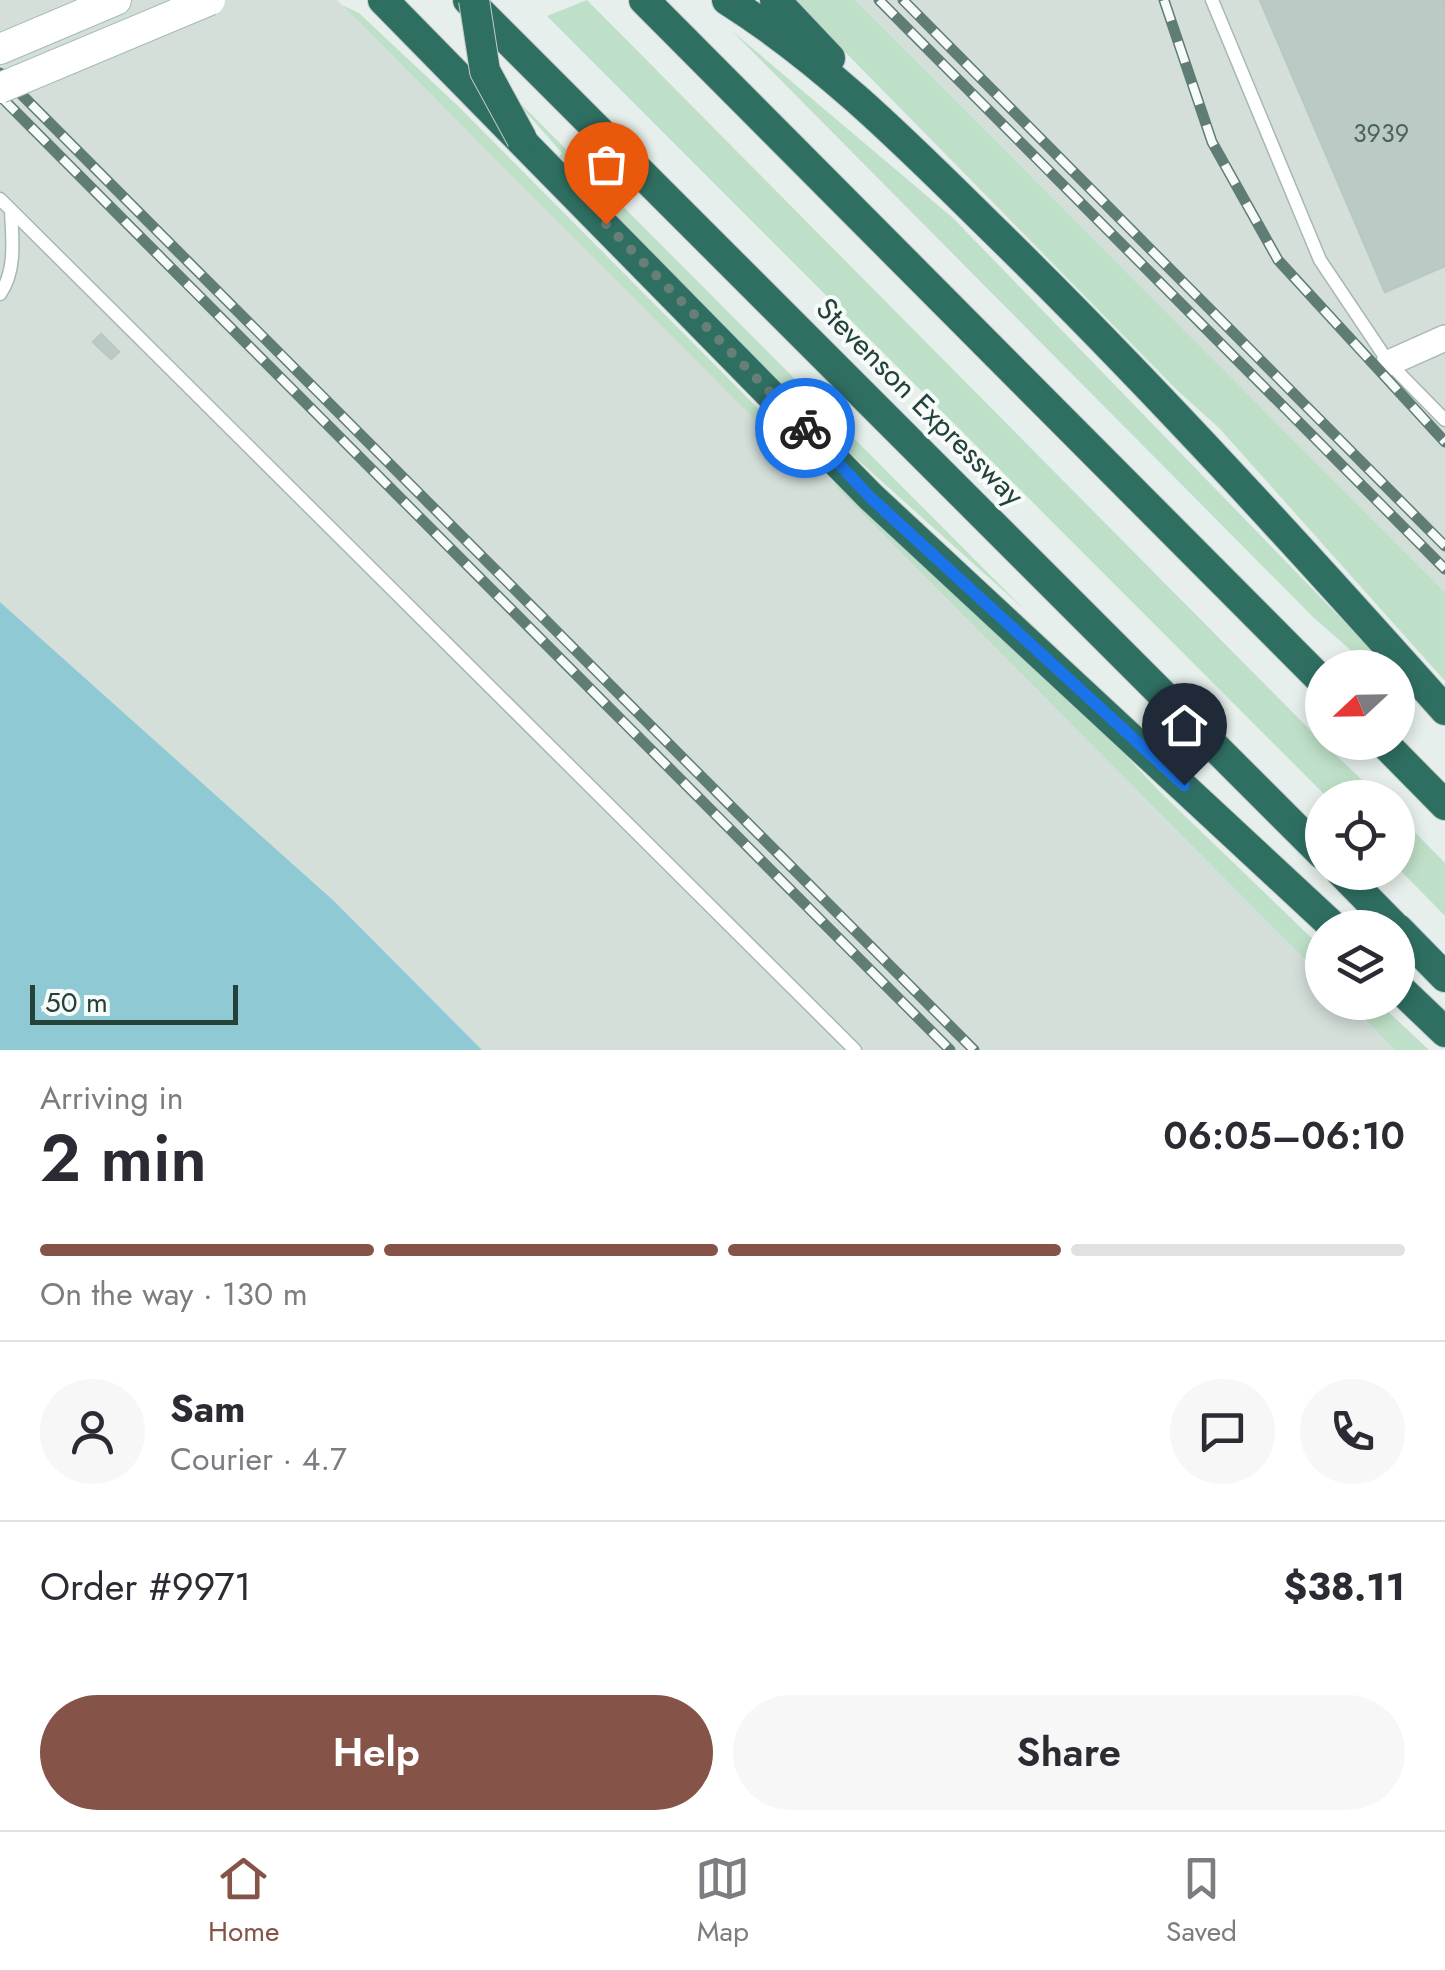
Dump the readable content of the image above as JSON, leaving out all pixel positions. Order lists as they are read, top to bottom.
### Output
{
  "streets": {
    "highway": ["Stevenson Expressway"]
  },
  "house_numbers": ["3939"],
  "scale_bar": "50 m",
  "north": "left",
  "page": {
    "scale": "50 m",
    "heading": ["2 min", "Arriving in", "06:05–06:10"],
    "panel": [
      "Sam",
      "Courier · 4.7",
      "Order #9971",
      "$38.11"
    ],
    "bar": "On the way · 130 m",
    "buttons": ["Help", "Share"],
    "tabs": ["Home", "Map", "Saved"]
  }
}
